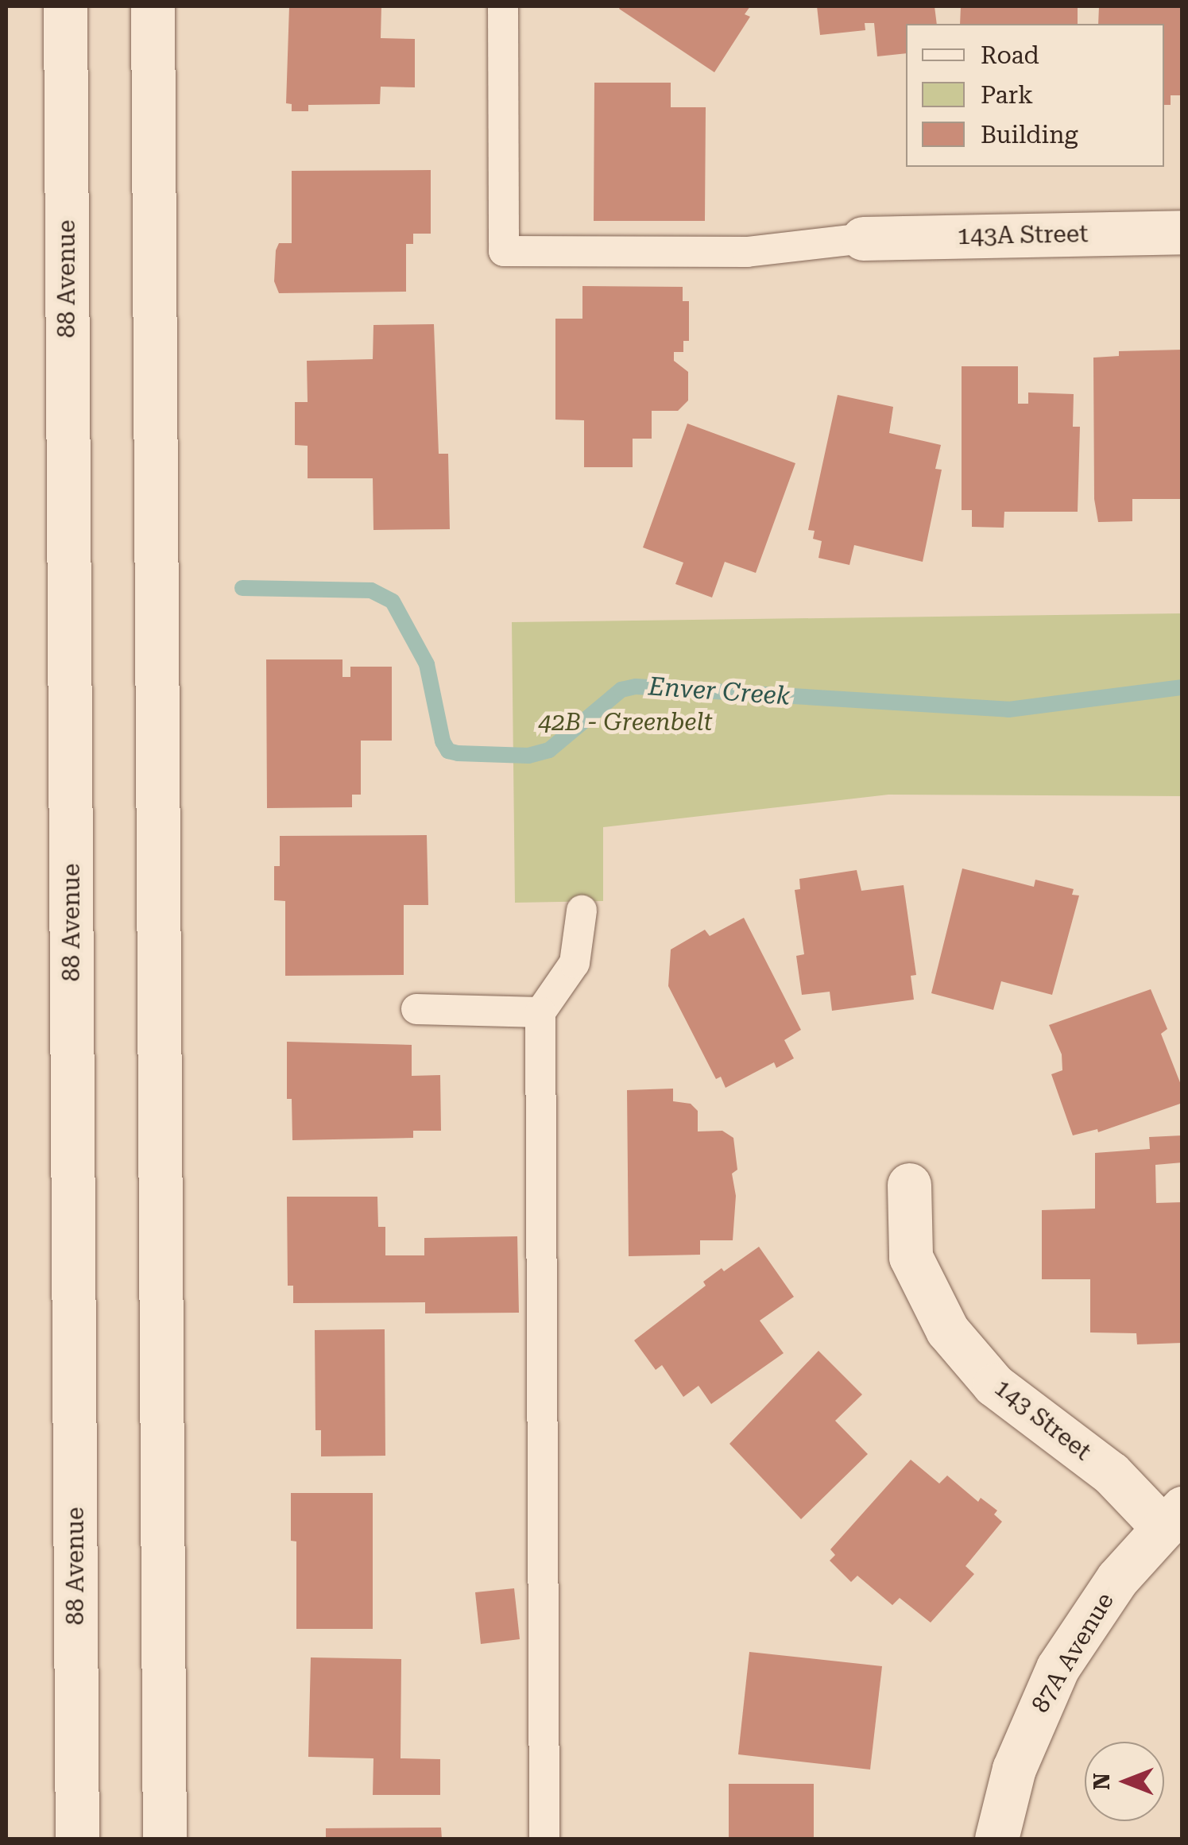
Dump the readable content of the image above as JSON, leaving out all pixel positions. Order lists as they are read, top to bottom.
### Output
{
  "streets": {
    "main road": [
      "143A Street",
      "88 Avenue",
      "143 Street",
      "87A Avenue"
    ]
  },
  "crossings": [
    ["143 Street", "87A Avenue"]
  ],
  "water": ["Enver Creek"],
  "parks": ["42B - Greenbelt"],
  "legend": ["Road", "Park", "Building"],
  "north": "left"
}
